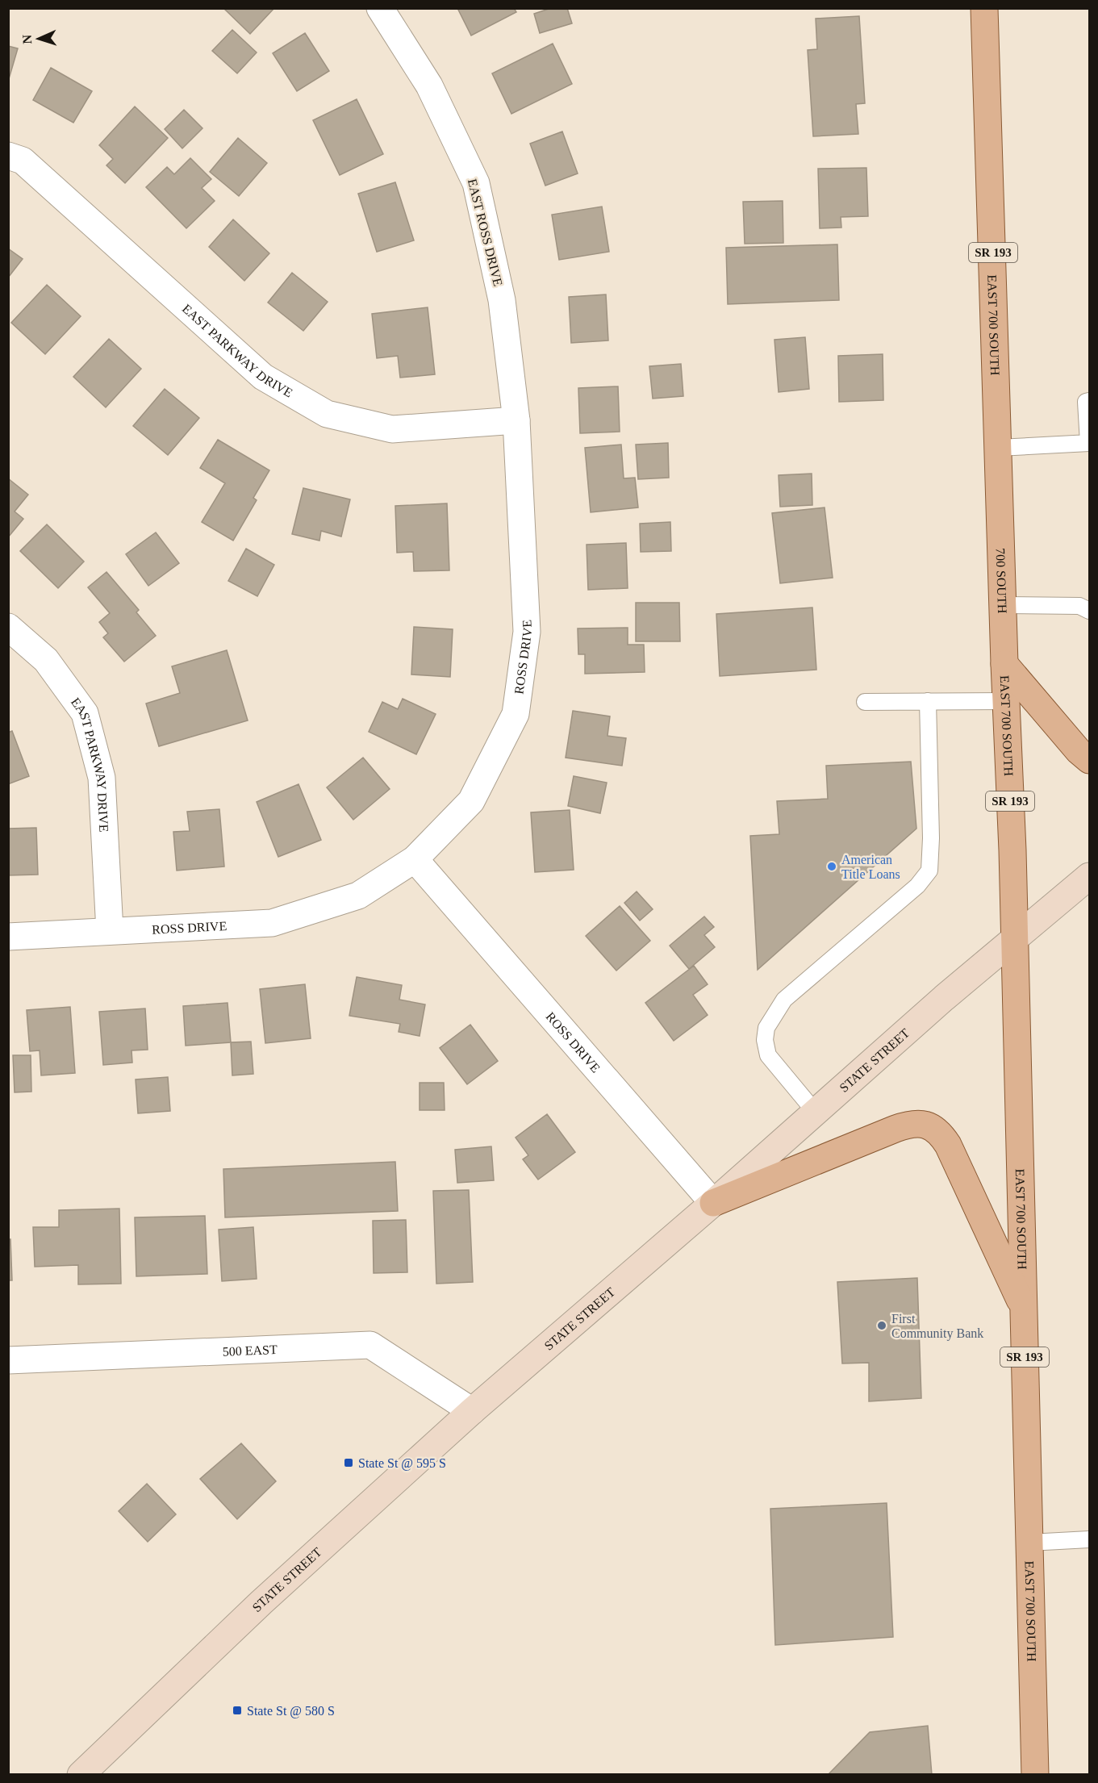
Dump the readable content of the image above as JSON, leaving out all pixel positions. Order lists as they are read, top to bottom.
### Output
{
  "streets": {
    "main road": [
      "SR 193",
      "EAST 700 SOUTH",
      "700 SOUTH",
      "STATE STREET"
    ],
    "street": [
      "EAST ROSS DRIVE",
      "EAST PARKWAY DRIVE",
      "ROSS DRIVE",
      "500 EAST"
    ]
  },
  "crossings": [
    ["EAST ROSS DRIVE", "EAST PARKWAY DRIVE"],
    ["EAST ROSS DRIVE", "ROSS DRIVE"],
    ["EAST 700 SOUTH", "700 SOUTH"],
    ["EAST 700 SOUTH", "STATE STREET"],
    ["EAST PARKWAY DRIVE", "ROSS DRIVE"],
    ["ROSS DRIVE", "STATE STREET"],
    ["STATE STREET", "500 EAST"]
  ],
  "places": {
    "other": ["American Title Loans", "First Community Bank"],
    "transit": ["State St @ 595 S", "State St @ 580 S"]
  },
  "north": "left"
}
